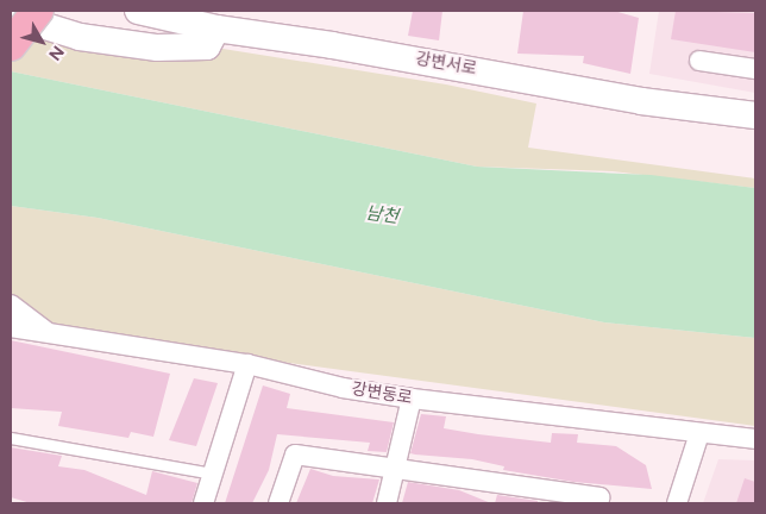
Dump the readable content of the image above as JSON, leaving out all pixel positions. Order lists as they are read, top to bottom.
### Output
{
  "streets": {
    "street": ["강변서로", "강변동로"]
  },
  "water": ["남천"],
  "north": "bottom right"
}
